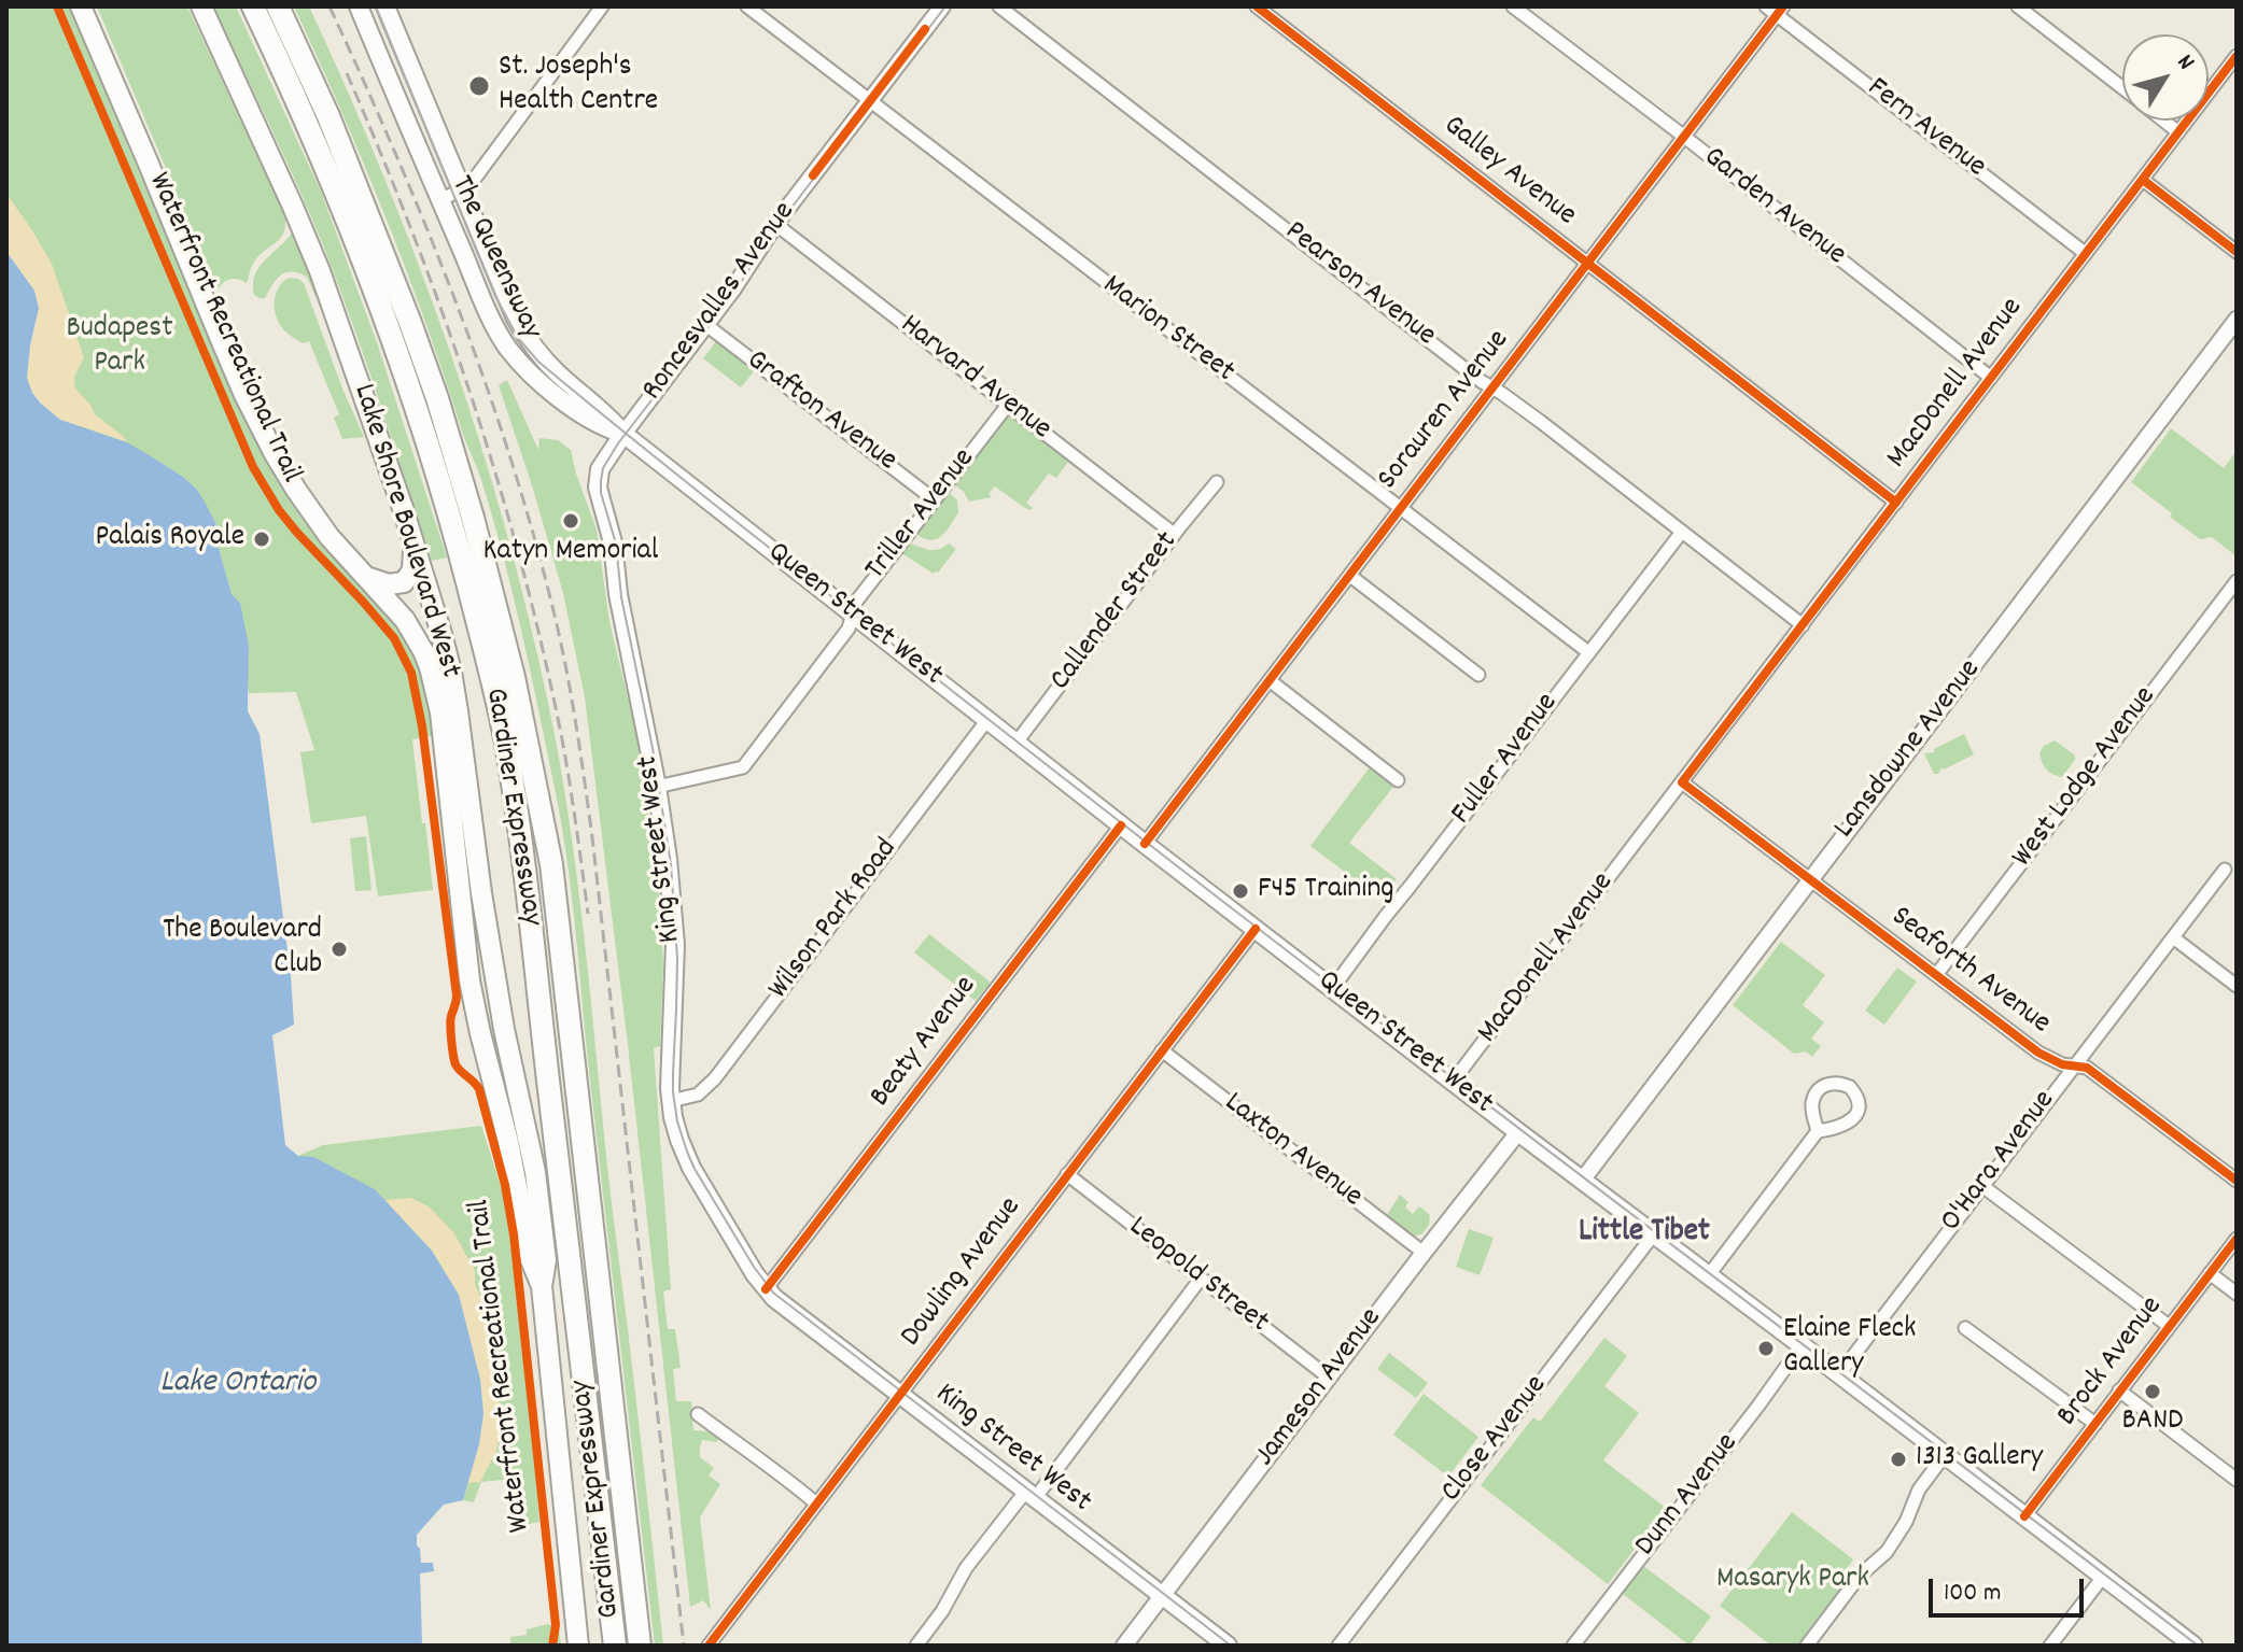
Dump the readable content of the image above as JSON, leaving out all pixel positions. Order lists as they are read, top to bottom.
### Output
{
  "streets": {
    "highway": ["Lake Shore Boulevard West", "Gardiner Expressway"],
    "main road": ["The Queensway", "Queen Street West", "King Street West"],
    "street": [
      "Fern Avenue",
      "Galley Avenue",
      "Garden Avenue",
      "Pearson Avenue",
      "Roncesvalles Avenue",
      "Marion Street",
      "Harvard Avenue",
      "MacDonell Avenue",
      "Sorauren Avenue",
      "Grafton Avenue",
      "Triller Avenue",
      "Callender Street",
      "Lansdowne Avenue",
      "Fuller Avenue",
      "West Lodge Avenue",
      "Wilson Park Road",
      "Seaforth Avenue",
      "Beaty Avenue",
      "Laxton Avenue",
      "O'Hara Avenue",
      "Dowling Avenue",
      "Leopold Street",
      "Brock Avenue",
      "Jameson Avenue",
      "Close Avenue",
      "Dunn Avenue"
    ],
    "cycle path": ["Waterfront Recreational Trail"]
  },
  "crossings": [
    ["Fern Avenue", "MacDonell Avenue"],
    ["Fern Avenue", "Sorauren Avenue"],
    ["Galley Avenue", "MacDonell Avenue"],
    ["Galley Avenue", "Sorauren Avenue"],
    ["Garden Avenue", "MacDonell Avenue"],
    ["Garden Avenue", "Sorauren Avenue"],
    ["The Queensway", "Roncesvalles Avenue"],
    ["The Queensway", "Queen Street West"],
    ["The Queensway", "King Street West"],
    ["Pearson Avenue", "MacDonell Avenue"],
    ["Pearson Avenue", "Sorauren Avenue"],
    ["Pearson Avenue", "Fuller Avenue"],
    ["Roncesvalles Avenue", "Marion Street"],
    ["Roncesvalles Avenue", "Harvard Avenue"],
    ["Roncesvalles Avenue", "Grafton Avenue"],
    ["Roncesvalles Avenue", "Queen Street West"],
    ["Roncesvalles Avenue", "King Street West"],
    ["Marion Street", "Sorauren Avenue"],
    ["Marion Street", "Fuller Avenue"],
    ["Harvard Avenue", "Triller Avenue"],
    ["Harvard Avenue", "Callender Street"],
    ["MacDonell Avenue", "Queen Street West"],
    ["MacDonell Avenue", "Seaforth Avenue"],
    ["Sorauren Avenue", "Queen Street West"],
    ["Grafton Avenue", "Triller Avenue"],
    ["Triller Avenue", "Queen Street West"],
    ["Triller Avenue", "King Street West"],
    ["Callender Street", "Queen Street West"],
    ["Queen Street West", "Lansdowne Avenue"],
    ["Queen Street West", "Fuller Avenue"],
    ["Queen Street West", "King Street West"],
    ["Queen Street West", "Wilson Park Road"],
    ["Queen Street West", "Beaty Avenue"],
    ["Queen Street West", "O'Hara Avenue"],
    ["Queen Street West", "Dowling Avenue"],
    ["Queen Street West", "Brock Avenue"],
    ["Queen Street West", "Jameson Avenue"],
    ["Queen Street West", "Close Avenue"],
    ["Queen Street West", "Dunn Avenue"],
    ["Lansdowne Avenue", "Seaforth Avenue"],
    ["West Lodge Avenue", "Seaforth Avenue"],
    ["King Street West", "Wilson Park Road"],
    ["King Street West", "Beaty Avenue"],
    ["King Street West", "Dowling Avenue"],
    ["King Street West", "Jameson Avenue"],
    ["Seaforth Avenue", "O'Hara Avenue"],
    ["Laxton Avenue", "Dowling Avenue"],
    ["Laxton Avenue", "Jameson Avenue"],
    ["Dowling Avenue", "Leopold Street"],
    ["Leopold Street", "Jameson Avenue"]
  ],
  "districts": ["Little Tibet"],
  "water": ["Lake Ontario"],
  "parks": ["Budapest Park", "Masaryk Park"],
  "places": [
    "St. Joseph's Health Centre",
    "Katyn Memorial",
    "Palais Royale",
    "F45 Training",
    "The Boulevard Club",
    "Elaine Fleck Gallery",
    "BAND",
    "1313 Gallery"
  ],
  "scale_bar": "100 m",
  "north": "top right"
}
